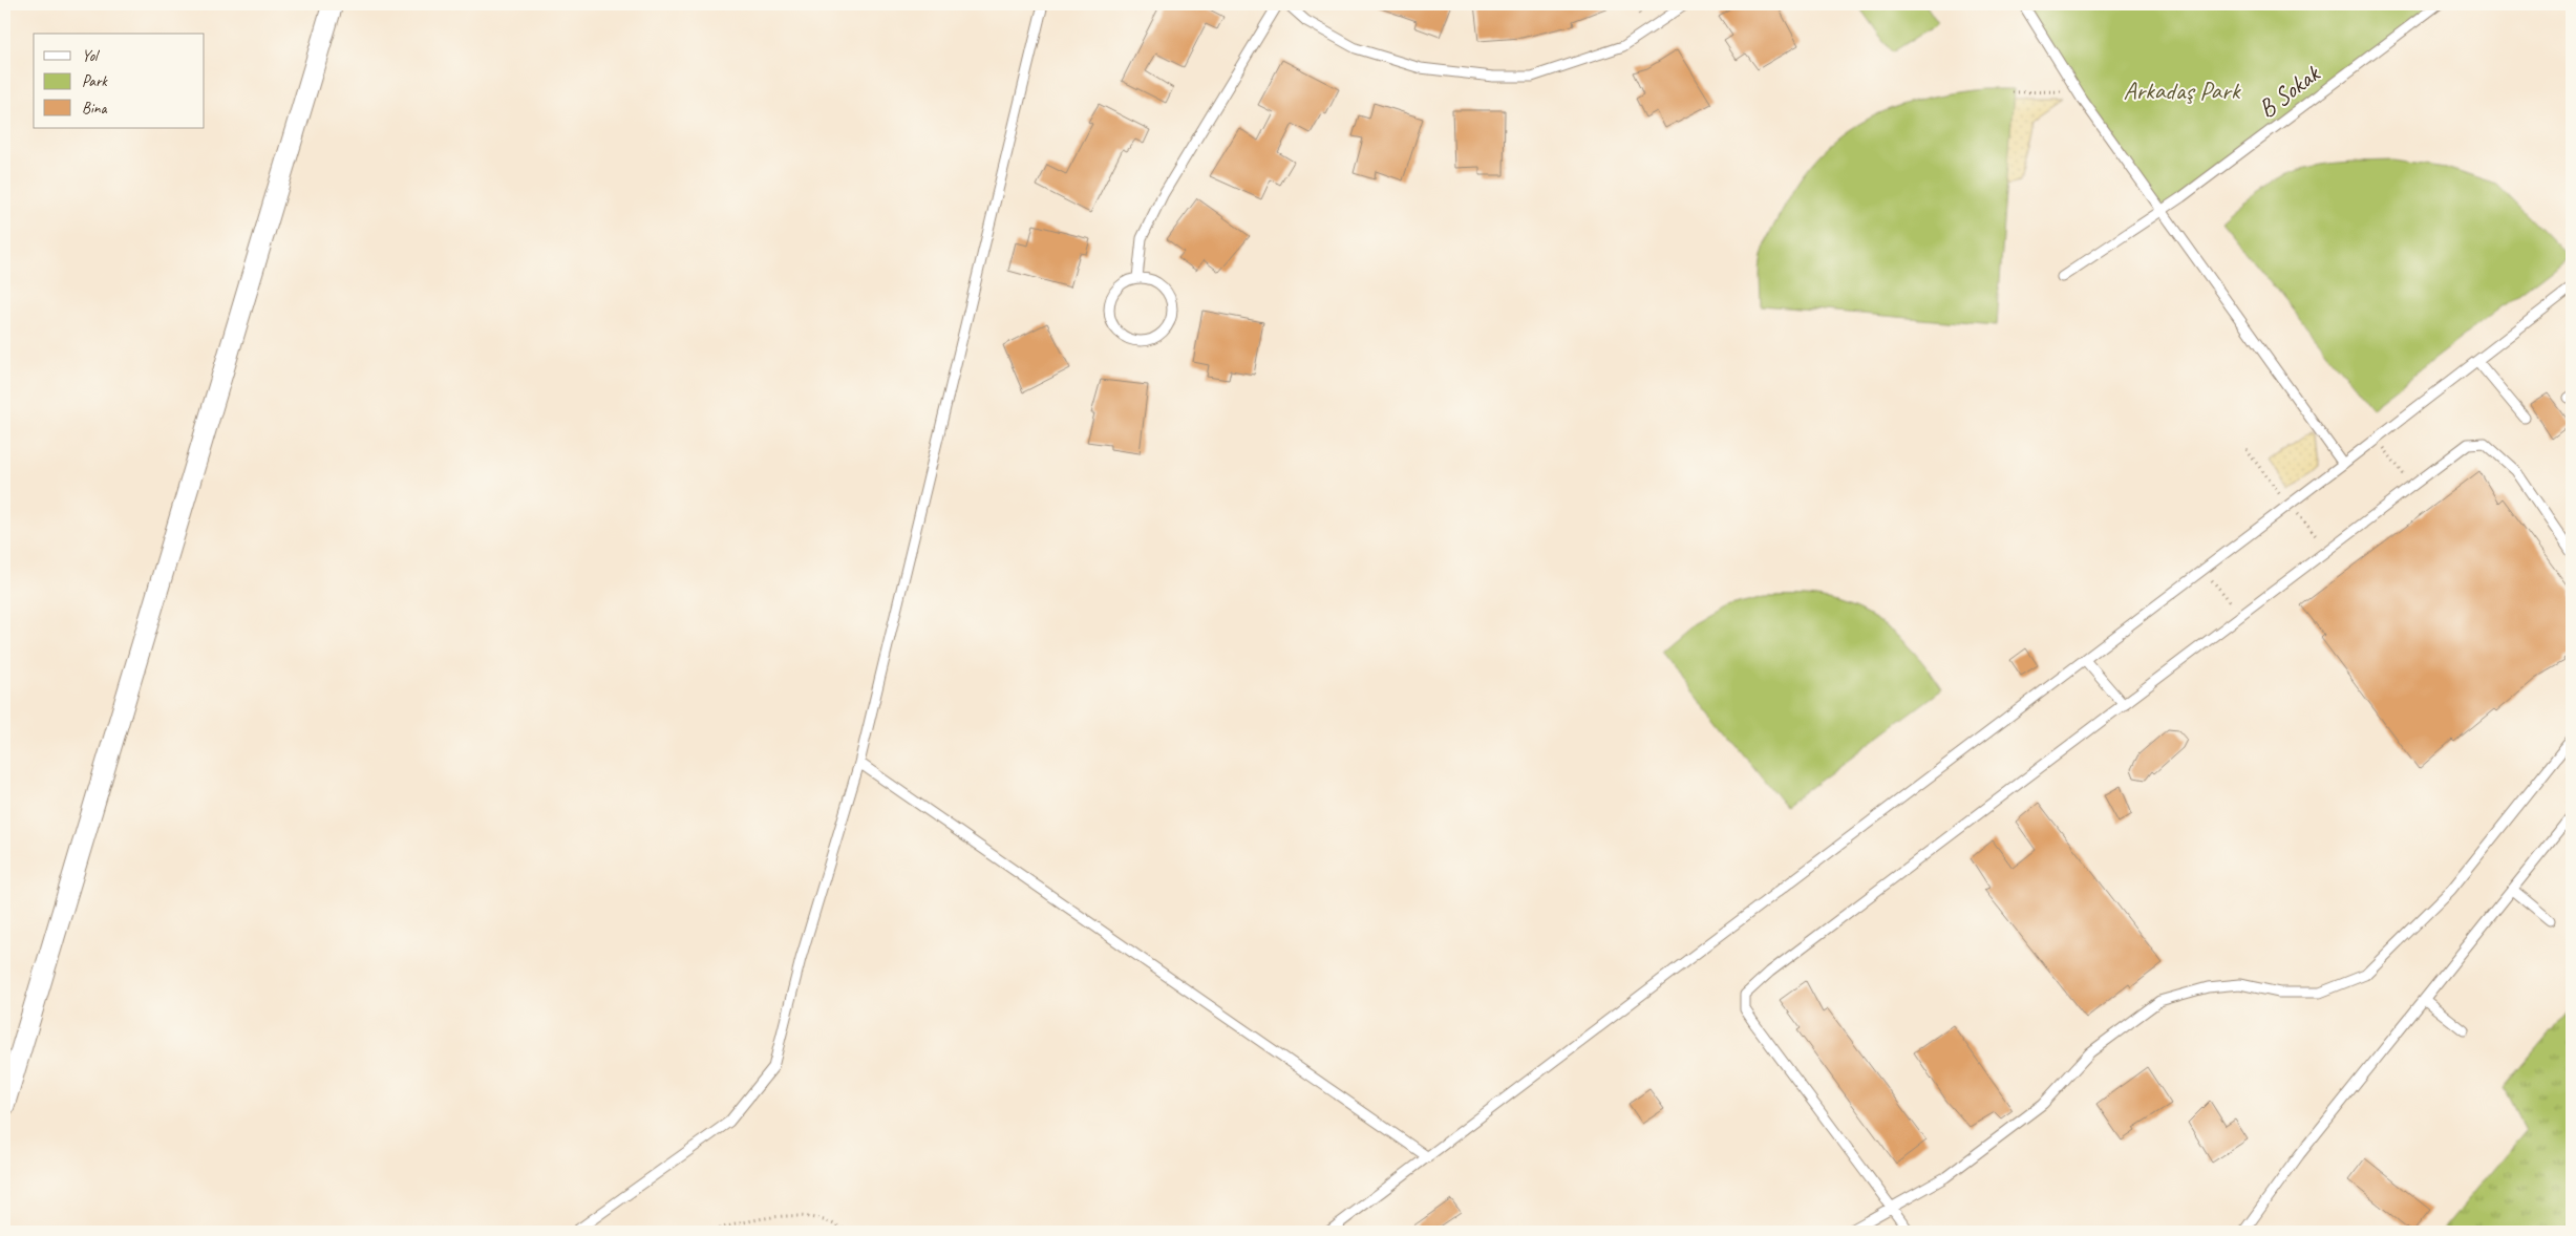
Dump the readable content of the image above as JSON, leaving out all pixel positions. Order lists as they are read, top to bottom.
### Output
{
  "streets": {
    "lane": ["B Sokak"]
  },
  "parks": ["Arkadaş Park"],
  "legend": ["Yol", "Park", "Bina"]
}
